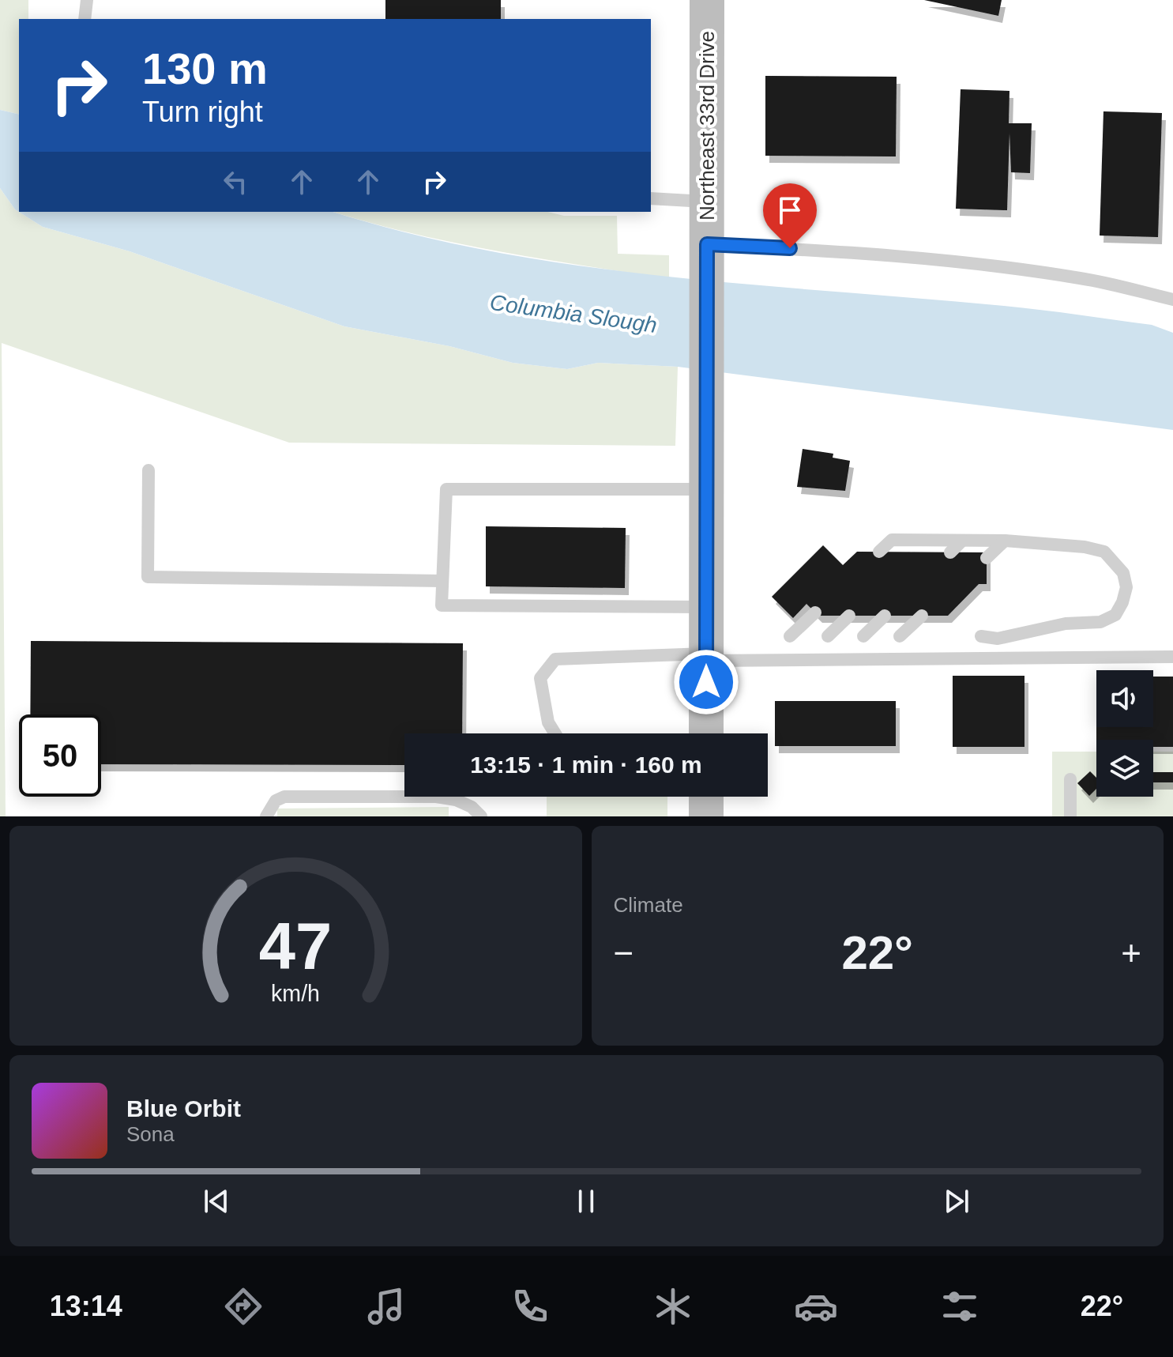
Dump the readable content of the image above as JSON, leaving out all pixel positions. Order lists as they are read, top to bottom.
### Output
{
  "streets": {
    "main road": ["Northeast 33rd Drive"]
  },
  "water": ["Columbia Slough"],
  "page": {
    "turn": ["130 m", "Turn right"],
    "limit": "50",
    "trip": "13:15 · 1 min · 160 m",
    "tile": "Climate",
    "heat": ["−", "22°", "+"],
    "song": ["Blue Orbit", "Sona"],
    "tabs": ["13:14", "22°"],
    "gauge": ["47", "km/h"]
  }
}
